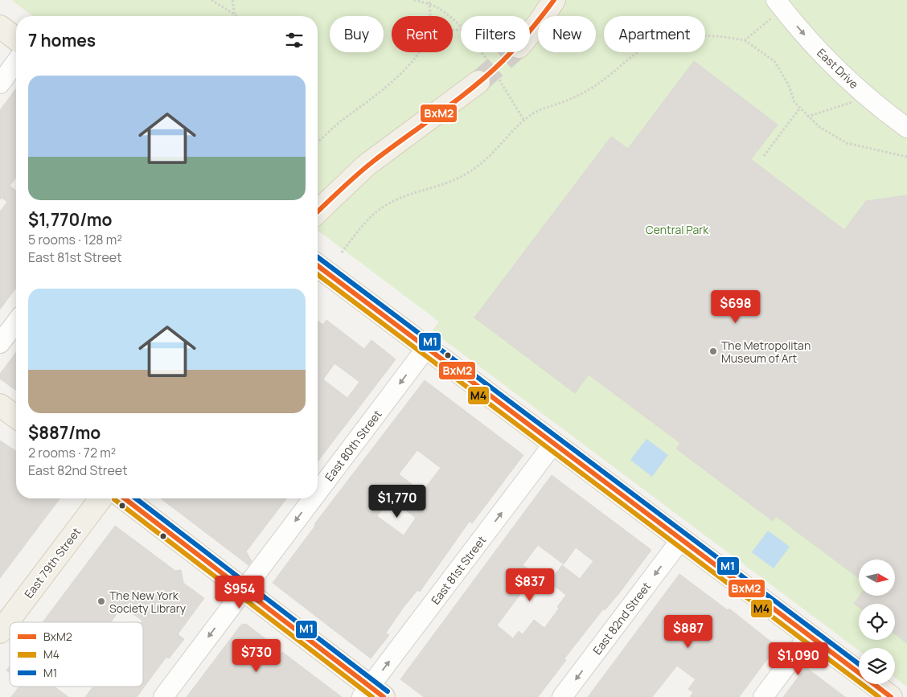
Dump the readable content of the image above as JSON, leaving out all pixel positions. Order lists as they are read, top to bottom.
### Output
{
  "streets": {
    "main road": ["East 79th Street"],
    "street": [
      "East Drive",
      "East 80th Street",
      "East 81st Street",
      "East 82nd Street"
    ]
  },
  "one_way": ["East Drive", "East 80th Street", "East 81st Street"],
  "parks": ["Central Park"],
  "places": ["The Metropolitan Museum of Art", "The New York Society Library"],
  "lines": ["transit line BxM2", "transit line M1", "transit line M4"],
  "legend": ["BxM2", "M4", "M1"],
  "north": "right",
  "page": {
    "chip": [
      "Buy",
      "Rent",
      "Filters",
      "New",
      "Apartment"
    ],
    "heading": "7 homes",
    "list": [
      {
        "name": "$1,770/mo",
        "note": "5 rooms · 128 m² · East 81st Street"
      },
      {
        "name": "$887/mo",
        "note": "2 rooms · 72 m² · East 82nd Street"
      }
    ],
    "price": [
      "$698",
      "$1,770",
      "$837",
      "$954",
      "$887",
      "$730",
      "$1,090"
    ]
  }
}
